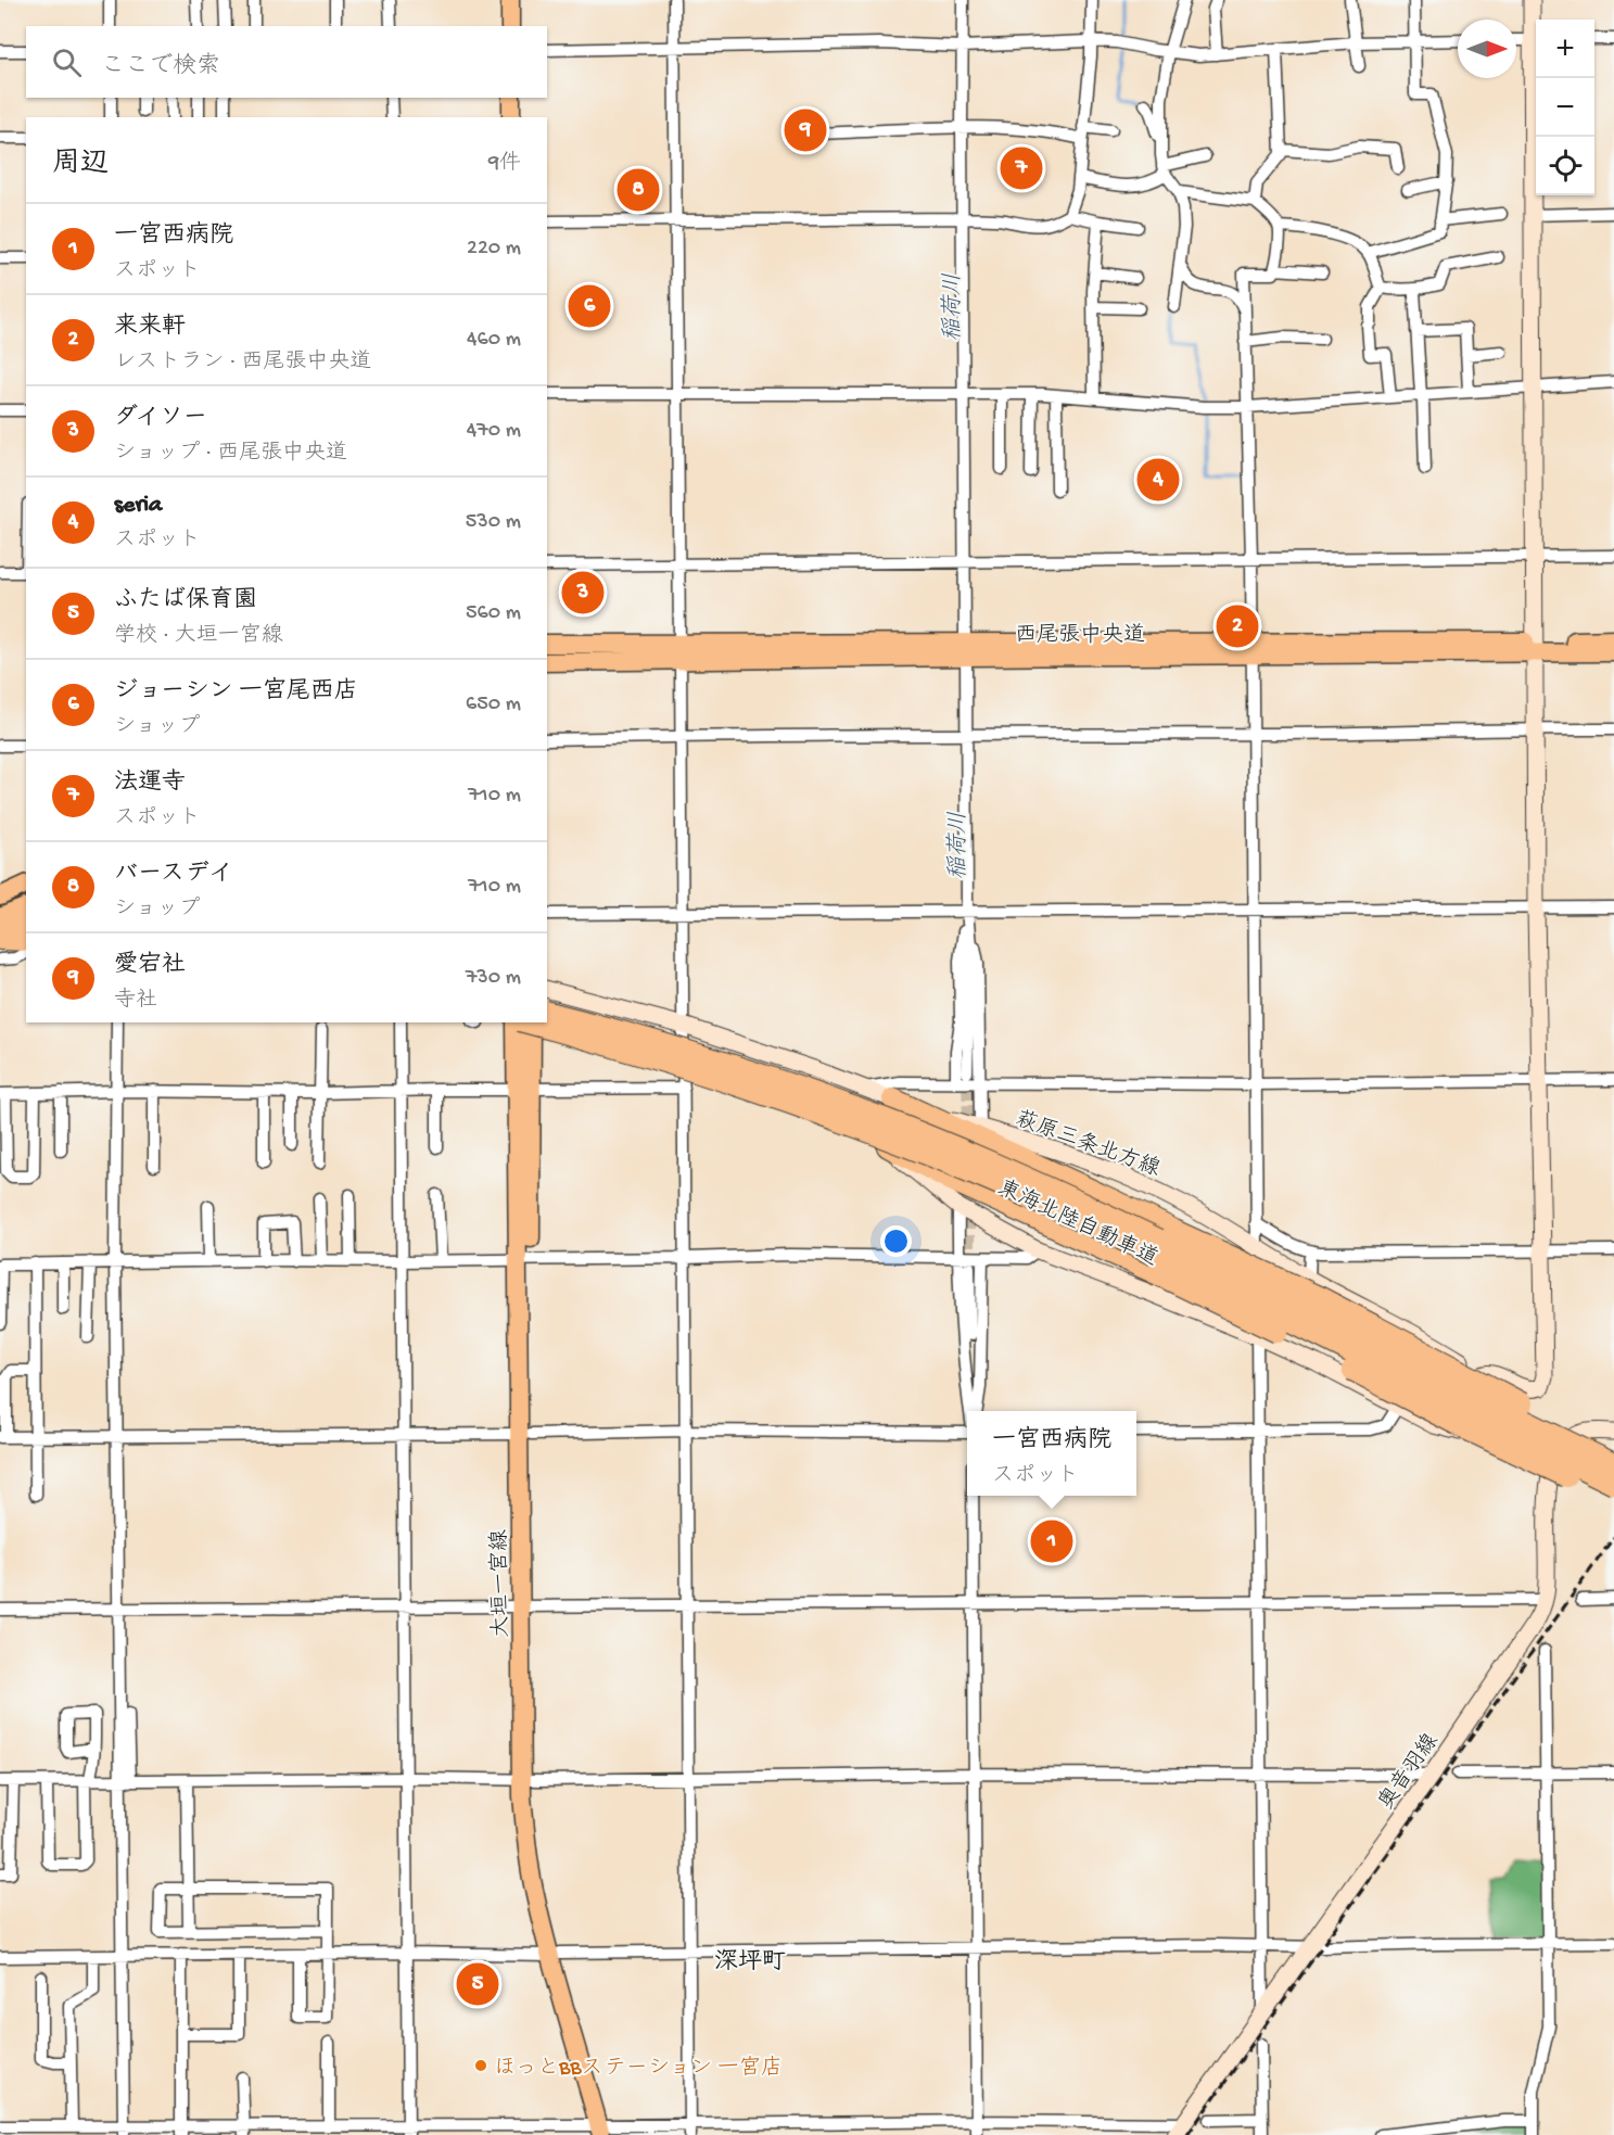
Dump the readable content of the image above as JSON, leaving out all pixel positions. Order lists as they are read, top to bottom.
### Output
{
  "streets": {
    "highway": ["東海北陸自動車道"],
    "main road": [
      "西尾張中央道",
      "萩原三条北方線",
      "大垣一宮線",
      "奥音羽線"
    ]
  },
  "crossings": [
    ["萩原三条北方線", "奥音羽線"]
  ],
  "districts": ["深坪町"],
  "water": ["稲荷川"],
  "places": ["ほっとBBステーション 一宮店"],
  "north": "right",
  "page": {
    "map_buttons": ["+", "−"],
    "search": "ここで検索",
    "pins": [
      "9",
      "7",
      "8",
      "6",
      "4",
      "3",
      "2",
      "1",
      "5"
    ],
    "heading": ["周辺", "9件"],
    "list": [
      {
        "mark": "1",
        "name": "一宮西病院",
        "note": "スポット",
        "value": "220 m"
      },
      {
        "mark": "2",
        "name": "来来軒",
        "note": "レストラン · 西尾張中央道",
        "value": "460 m"
      },
      {
        "mark": "3",
        "name": "ダイソー",
        "note": "ショップ · 西尾張中央道",
        "value": "470 m"
      },
      {
        "mark": "4",
        "name": "seria",
        "note": "スポット",
        "value": "530 m"
      },
      {
        "mark": "5",
        "name": "ふたば保育園",
        "note": "学校 · 大垣一宮線",
        "value": "560 m"
      },
      {
        "mark": "6",
        "name": "ジョーシン 一宮尾西店",
        "note": "ショップ",
        "value": "650 m"
      },
      {
        "mark": "7",
        "name": "法運寺",
        "note": "スポット",
        "value": "710 m"
      },
      {
        "mark": "8",
        "name": "バースデイ",
        "note": "ショップ",
        "value": "710 m"
      },
      {
        "mark": "9",
        "name": "愛宕社",
        "note": "寺社",
        "value": "730 m"
      }
    ],
    "popup": ["一宮西病院", "スポット"]
  }
}
